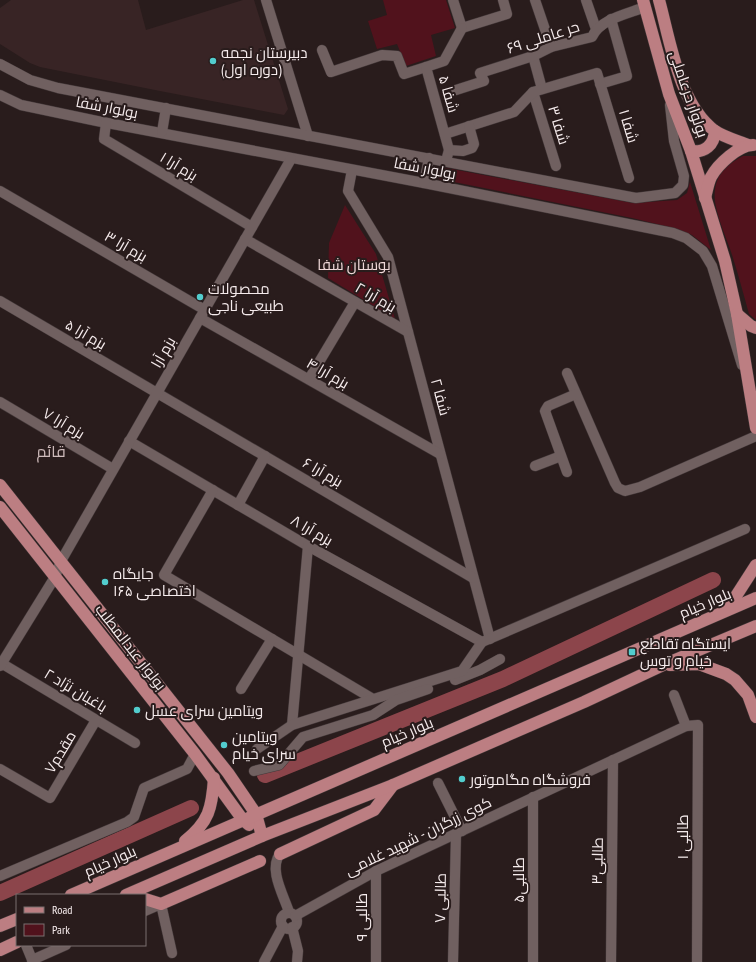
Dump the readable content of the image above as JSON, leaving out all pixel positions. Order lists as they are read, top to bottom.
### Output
{
  "streets": {
    "main road": ["بولوار حرعاملی", "بلوار خیام", "بولوار عبدالمطلب"],
    "street": [
      "حر عاملی ۶۹",
      "شفا ۵",
      "بولوار شفا",
      "شفا ۳",
      "شفا ۱",
      "بزم آرا ۱",
      "بزم آرا ۳",
      "بزم آرا ۲",
      "بزم آرا ۵",
      "بزم آرا",
      "بزم آرا ۴",
      "شفا ۲",
      "بزم آرا ۷",
      "بزم آرا ۶",
      "بزم آرا ۸",
      "باغبان نژاد ۲",
      "مقدم۷",
      "کوی زرگران - شهید غلامی",
      "طالبی ۱",
      "طالبی۳",
      "طالبی۵",
      "طالبی ۷",
      "طالبی ۹"
    ]
  },
  "crossings": [
    ["حر عاملی ۶۹", "بولوار حرعاملی"],
    ["حر عاملی ۶۹", "شفا ۳"],
    ["شفا ۵", "بولوار شفا"],
    ["بولوار حرعاملی", "بولوار شفا"],
    ["بولوار شفا", "بزم آرا ۱"],
    ["بولوار شفا", "بزم آرا"],
    ["بولوار شفا", "شفا ۲"],
    ["بزم آرا ۱", "بزم آرا"],
    ["بزم آرا ۳", "بزم آرا"],
    ["بزم آرا ۳", "بزم آرا ۴"],
    ["بزم آرا ۲", "بزم آرا"],
    ["بزم آرا ۲", "شفا ۲"],
    ["بزم آرا ۵", "بزم آرا"],
    ["بزم آرا ۵", "بزم آرا ۶"],
    ["بزم آرا", "بزم آرا ۴"],
    ["بزم آرا", "بزم آرا ۷"],
    ["بزم آرا", "بزم آرا ۶"],
    ["بزم آرا", "بزم آرا ۸"],
    ["بزم آرا", "بولوار عبدالمطلب"],
    ["بزم آرا", "باغبان نژاد ۲"],
    ["بزم آرا ۴", "شفا ۲"],
    ["شفا ۲", "بزم آرا ۶"],
    ["شفا ۲", "بزم آرا ۸"],
    ["بلوار خیام", "بولوار عبدالمطلب"],
    ["باغبان نژاد ۲", "مقدم۷"],
    ["کوی زرگران - شهید غلامی", "طالبی ۱"],
    ["کوی زرگران - شهید غلامی", "طالبی۳"],
    ["کوی زرگران - شهید غلامی", "طالبی۵"],
    ["کوی زرگران - شهید غلامی", "طالبی ۷"],
    ["کوی زرگران - شهید غلامی", "طالبی ۹"]
  ],
  "districts": ["قائم"],
  "parks": ["بوستان شفا"],
  "places": {
    "other": [
      "دبیرستان نجمه (دوره اول)",
      "محصولات طبیعی ناجی",
      "جایگاه اختصاصی ۱۶۵",
      "ویتامین سرای عسل",
      "ویتامین سرای خیام",
      "فروشگاه مگاموتور"
    ],
    "transit": ["ایستگاه تقاطع خیام و توس"]
  },
  "legend": ["Road", "Park"]
}
